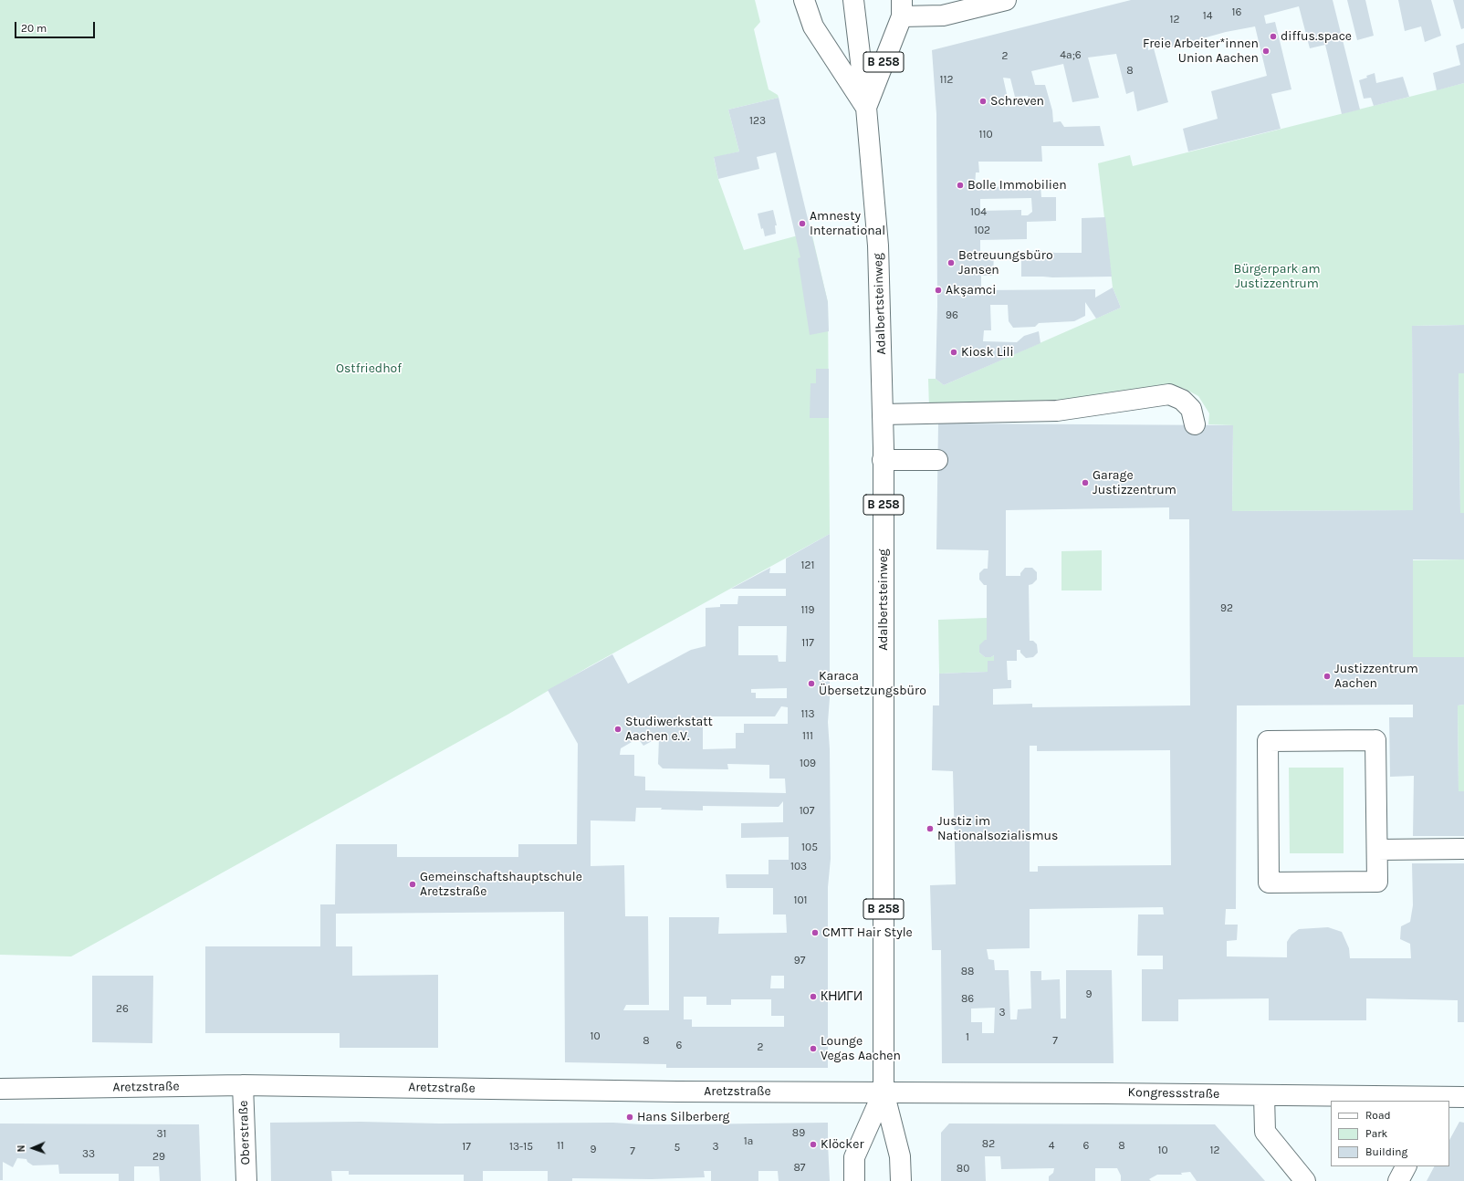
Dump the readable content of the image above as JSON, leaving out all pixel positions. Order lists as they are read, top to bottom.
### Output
{
  "streets": {
    "street": [
      "B 258",
      "Adalbertsteinweg",
      "Aretzstraße",
      "Kongressstraße",
      "Oberstraße"
    ]
  },
  "crossings": [
    ["Adalbertsteinweg", "Aretzstraße"],
    ["Adalbertsteinweg", "Kongressstraße"],
    ["Aretzstraße", "Kongressstraße"],
    ["Aretzstraße", "Oberstraße"]
  ],
  "parks": ["Bürgerpark am Justizzentrum", "Ostfriedhof"],
  "places": [
    "diffus.space",
    "Freie Arbeiter*innen Union Aachen",
    "Schreven",
    "Bolle Immobilien",
    "Amnesty International",
    "Betreuungsbüro Jansen",
    "Akşamci",
    "Kiosk Lili",
    "Garage Justizzentrum",
    "Justizzentrum Aachen",
    "Karaca Übersetzungsbüro",
    "Studiwerkstatt Aachen e.V.",
    "Justiz im Nationalsozialismus",
    "Gemeinschaftshauptschule Aretzstraße",
    "CMTT Hair Style",
    "КНИГИ",
    "Lounge Vegas Aachen",
    "Hans Silberberg",
    "Klöcker"
  ],
  "house_numbers": [
    "16",
    "14",
    "12",
    "4a;6",
    "2",
    "8",
    "112",
    "123",
    "110",
    "104",
    "102",
    "96",
    "121",
    "92",
    "119",
    "117",
    "113",
    "111",
    "109",
    "107",
    "105",
    "103",
    "101",
    "97",
    "88",
    "9",
    "86",
    "26",
    "3",
    "10",
    "1",
    "8",
    "7",
    "6",
    "2",
    "89",
    "31",
    "1a",
    "82",
    "11",
    "4",
    "6",
    "8",
    "17",
    "13-15",
    "3",
    "5",
    "9",
    "10",
    "12",
    "7",
    "33",
    "29",
    "87",
    "80"
  ],
  "legend": ["Road", "Park", "Building"],
  "scale_bar": "20 m",
  "north": "left"
}
